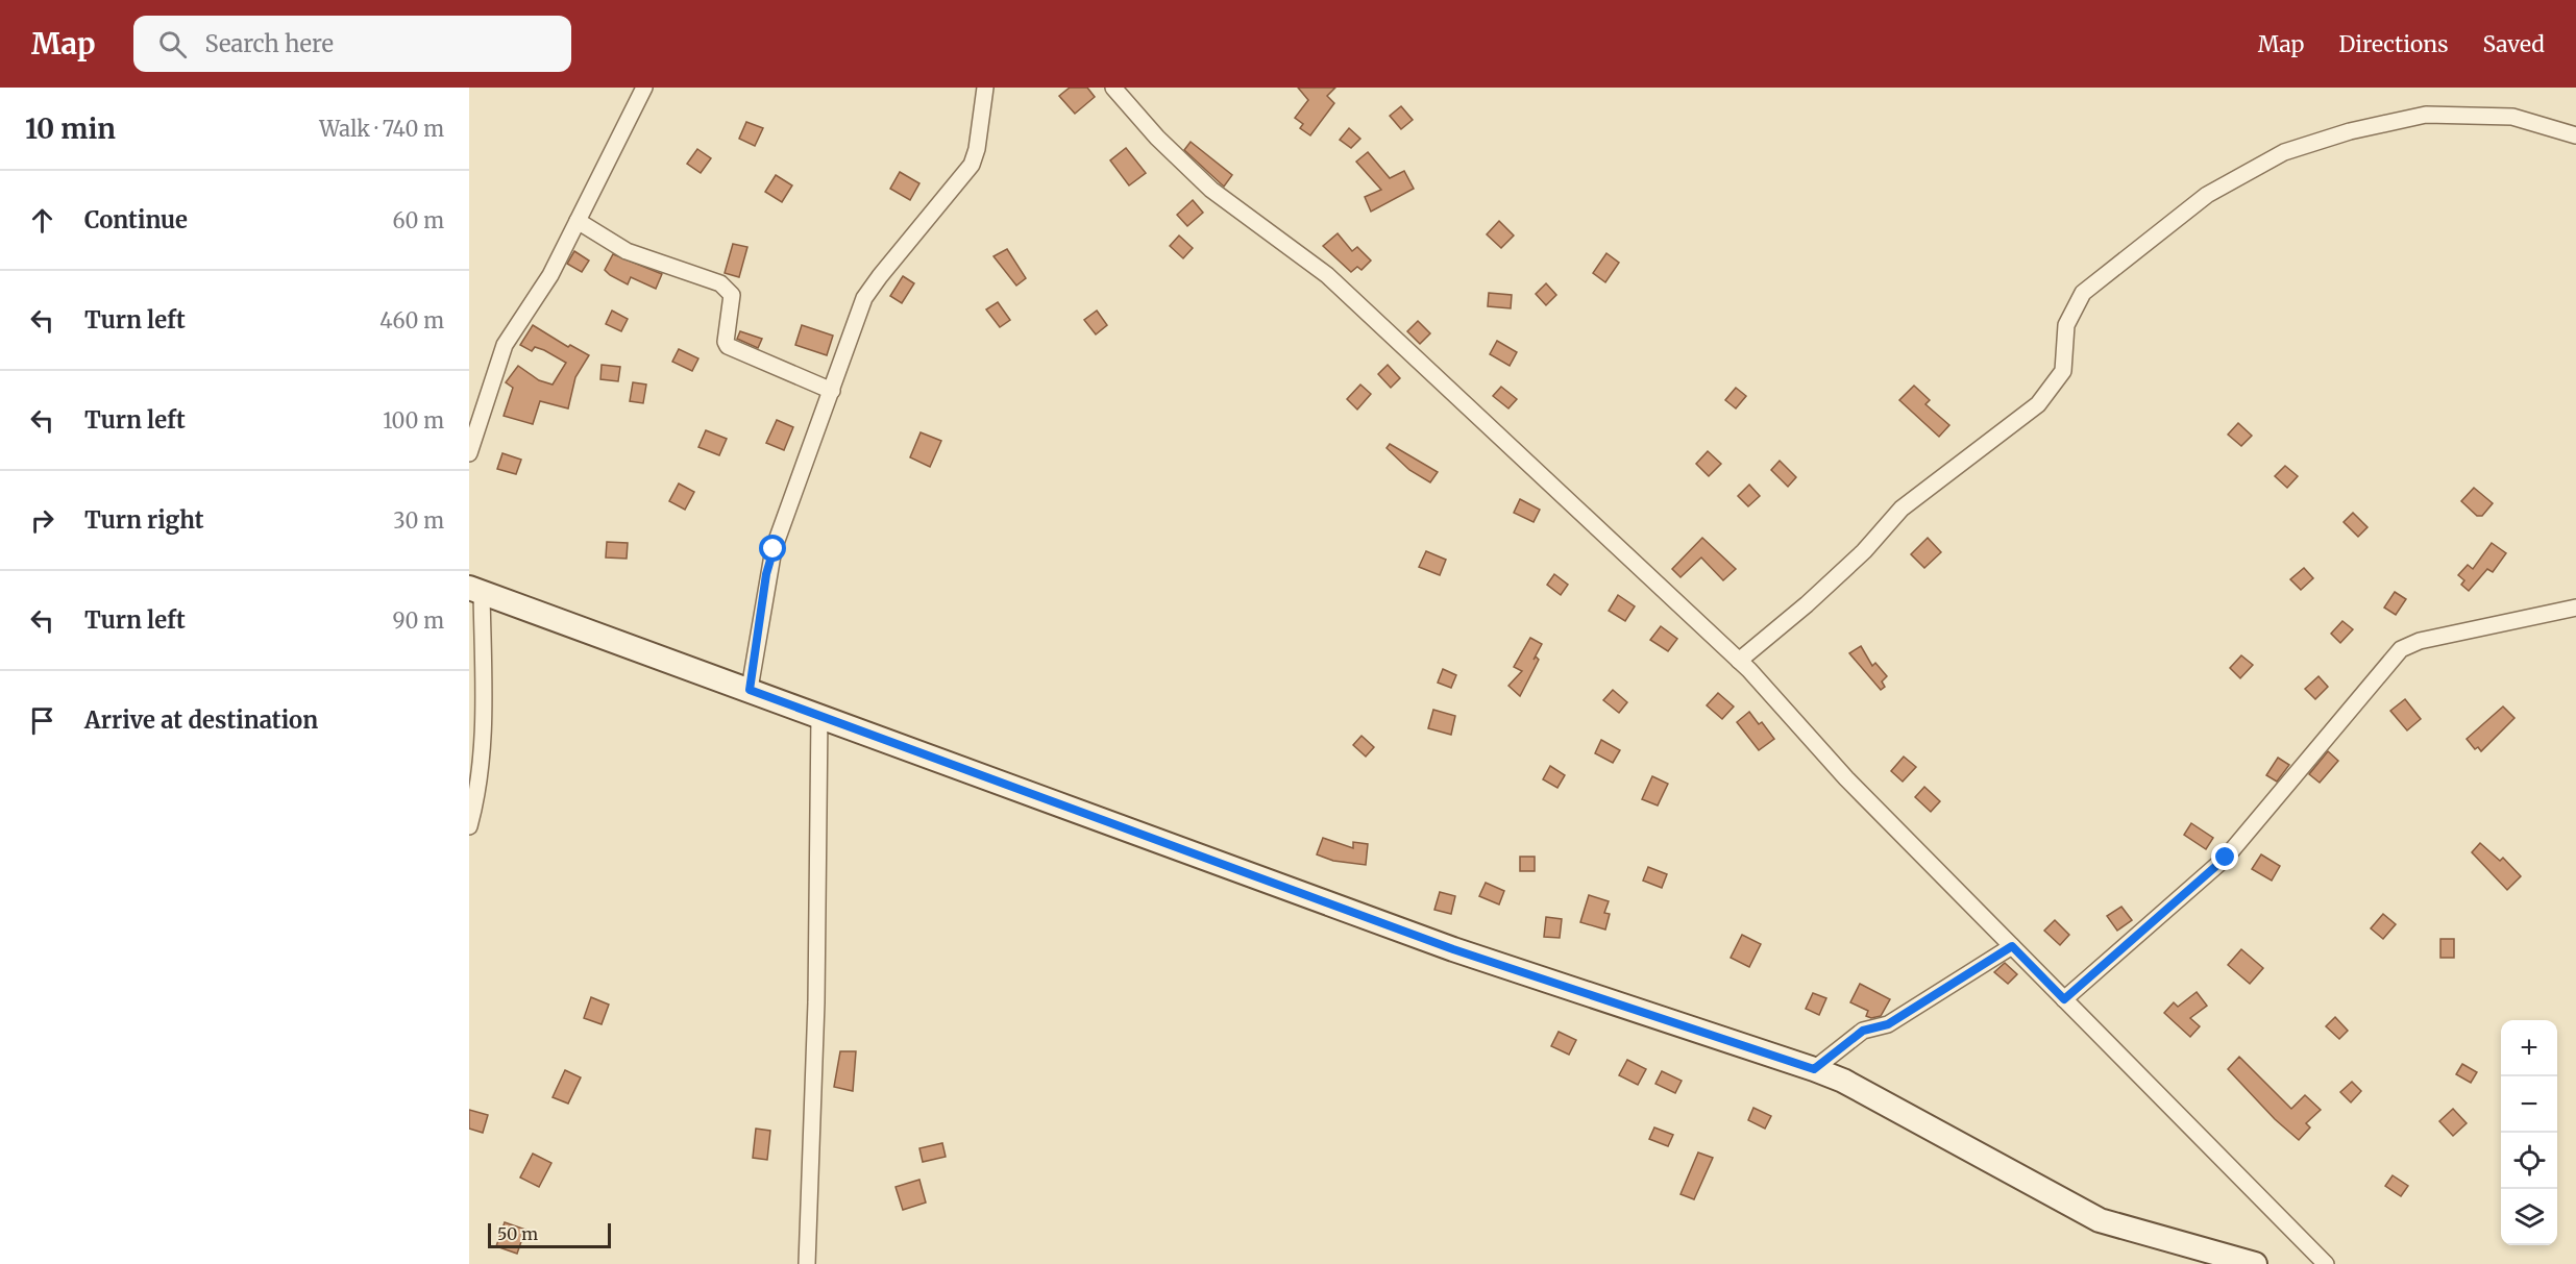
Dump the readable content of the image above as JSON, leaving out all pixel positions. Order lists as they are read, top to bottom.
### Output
{
  "scale_bar": "50 m",
  "page": {
    "header": "Map",
    "search": "Search here",
    "nav": ["Map", "Directions", "Saved"],
    "heading": ["10 min", "Walk · 740 m"],
    "list": [
      ["Continue", "60 m"],
      ["Turn left", "460 m"],
      ["Turn left", "100 m"],
      ["Turn right", "30 m"],
      ["Turn left", "90 m"],
      "Arrive at destination"
    ],
    "map_buttons": ["+", "−"],
    "scale": "50 m"
  }
}
